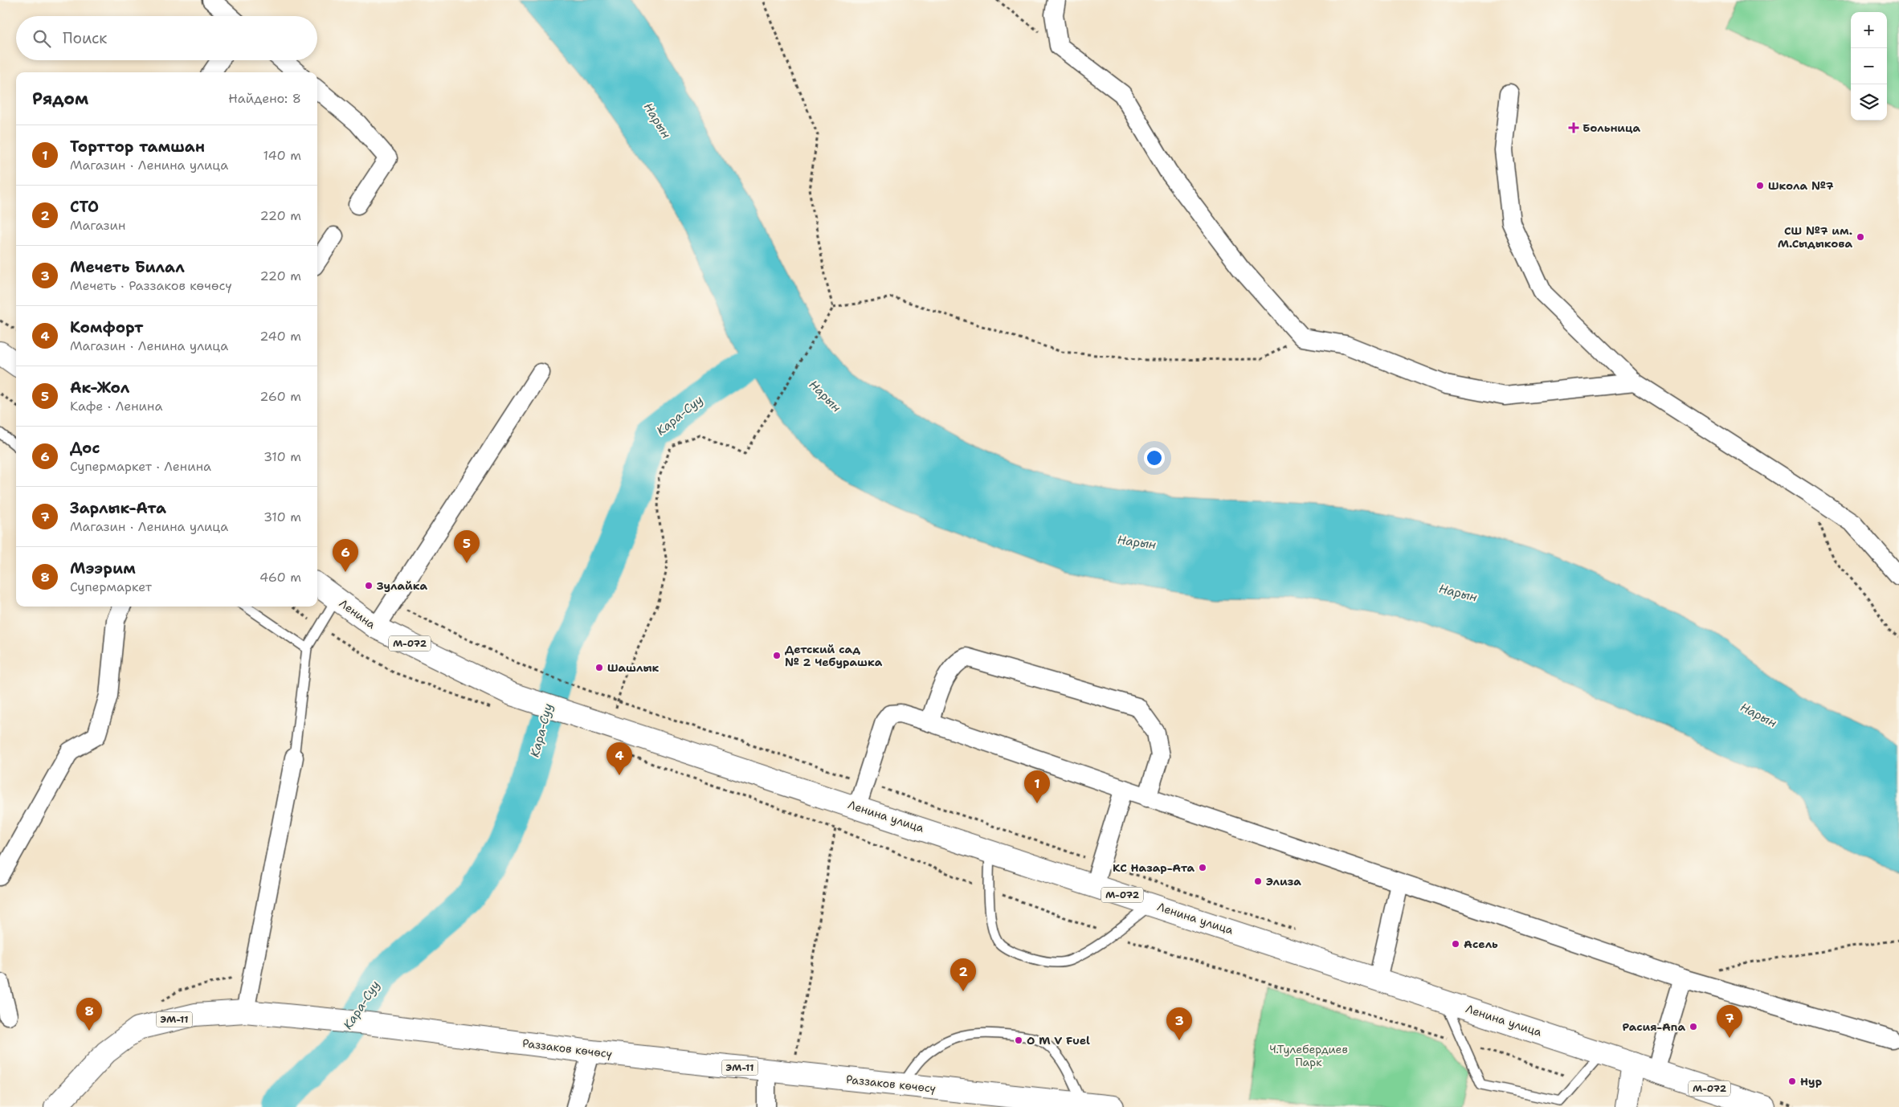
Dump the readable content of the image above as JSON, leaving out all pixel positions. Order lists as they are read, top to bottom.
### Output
{
  "streets": {
    "main road": [
      "Ленина",
      "М-072",
      "Ленина улица",
      "ЭМ-11",
      "Раззаков көчөсү"
    ]
  },
  "crossings": [
    ["Ленина", "Ленина улица"]
  ],
  "water": ["Нарын", "Кара-Суу"],
  "parks": ["Ч.Тулебердиев Парк"],
  "places": {
    "health": ["Больница"],
    "other": [
      "Школа №7",
      "СШ №7 им. М.Сыдыкова",
      "Зулайка",
      "Детский сад № 2 Чебурашка",
      "Шашлык",
      "КС Назар-Ата",
      "Элиза",
      "Асель",
      "Расия-Апа",
      "O M V Fuel",
      "Нур"
    ]
  },
  "page": {
    "map_buttons": ["+", "−"],
    "search": "Поиск",
    "heading": ["Рядом", "Найдено: 8"],
    "list": [
      {
        "mark": "1",
        "name": "Торттор тамшан",
        "note": "Магазин · Ленина улица",
        "value": "140 m"
      },
      {
        "mark": "2",
        "name": "СТО",
        "note": "Магазин",
        "value": "220 m"
      },
      {
        "mark": "3",
        "name": "Мечеть Билал",
        "note": "Мечеть · Раззаков көчөсү",
        "value": "220 m"
      },
      {
        "mark": "4",
        "name": "Комфорт",
        "note": "Магазин · Ленина улица",
        "value": "240 m"
      },
      {
        "mark": "5",
        "name": "Ак-Жол",
        "note": "Кафе · Ленина",
        "value": "260 m"
      },
      {
        "mark": "6",
        "name": "Дос",
        "note": "Супермаркет · Ленина",
        "value": "310 m"
      },
      {
        "mark": "7",
        "name": "Зарлык-Ата",
        "note": "Магазин · Ленина улица",
        "value": "310 m"
      },
      {
        "mark": "8",
        "name": "Мээрим",
        "note": "Супермаркет",
        "value": "460 m"
      }
    ],
    "pins": [
      "5",
      "6",
      "4",
      "1",
      "2",
      "8",
      "7",
      "3"
    ]
  }
}
